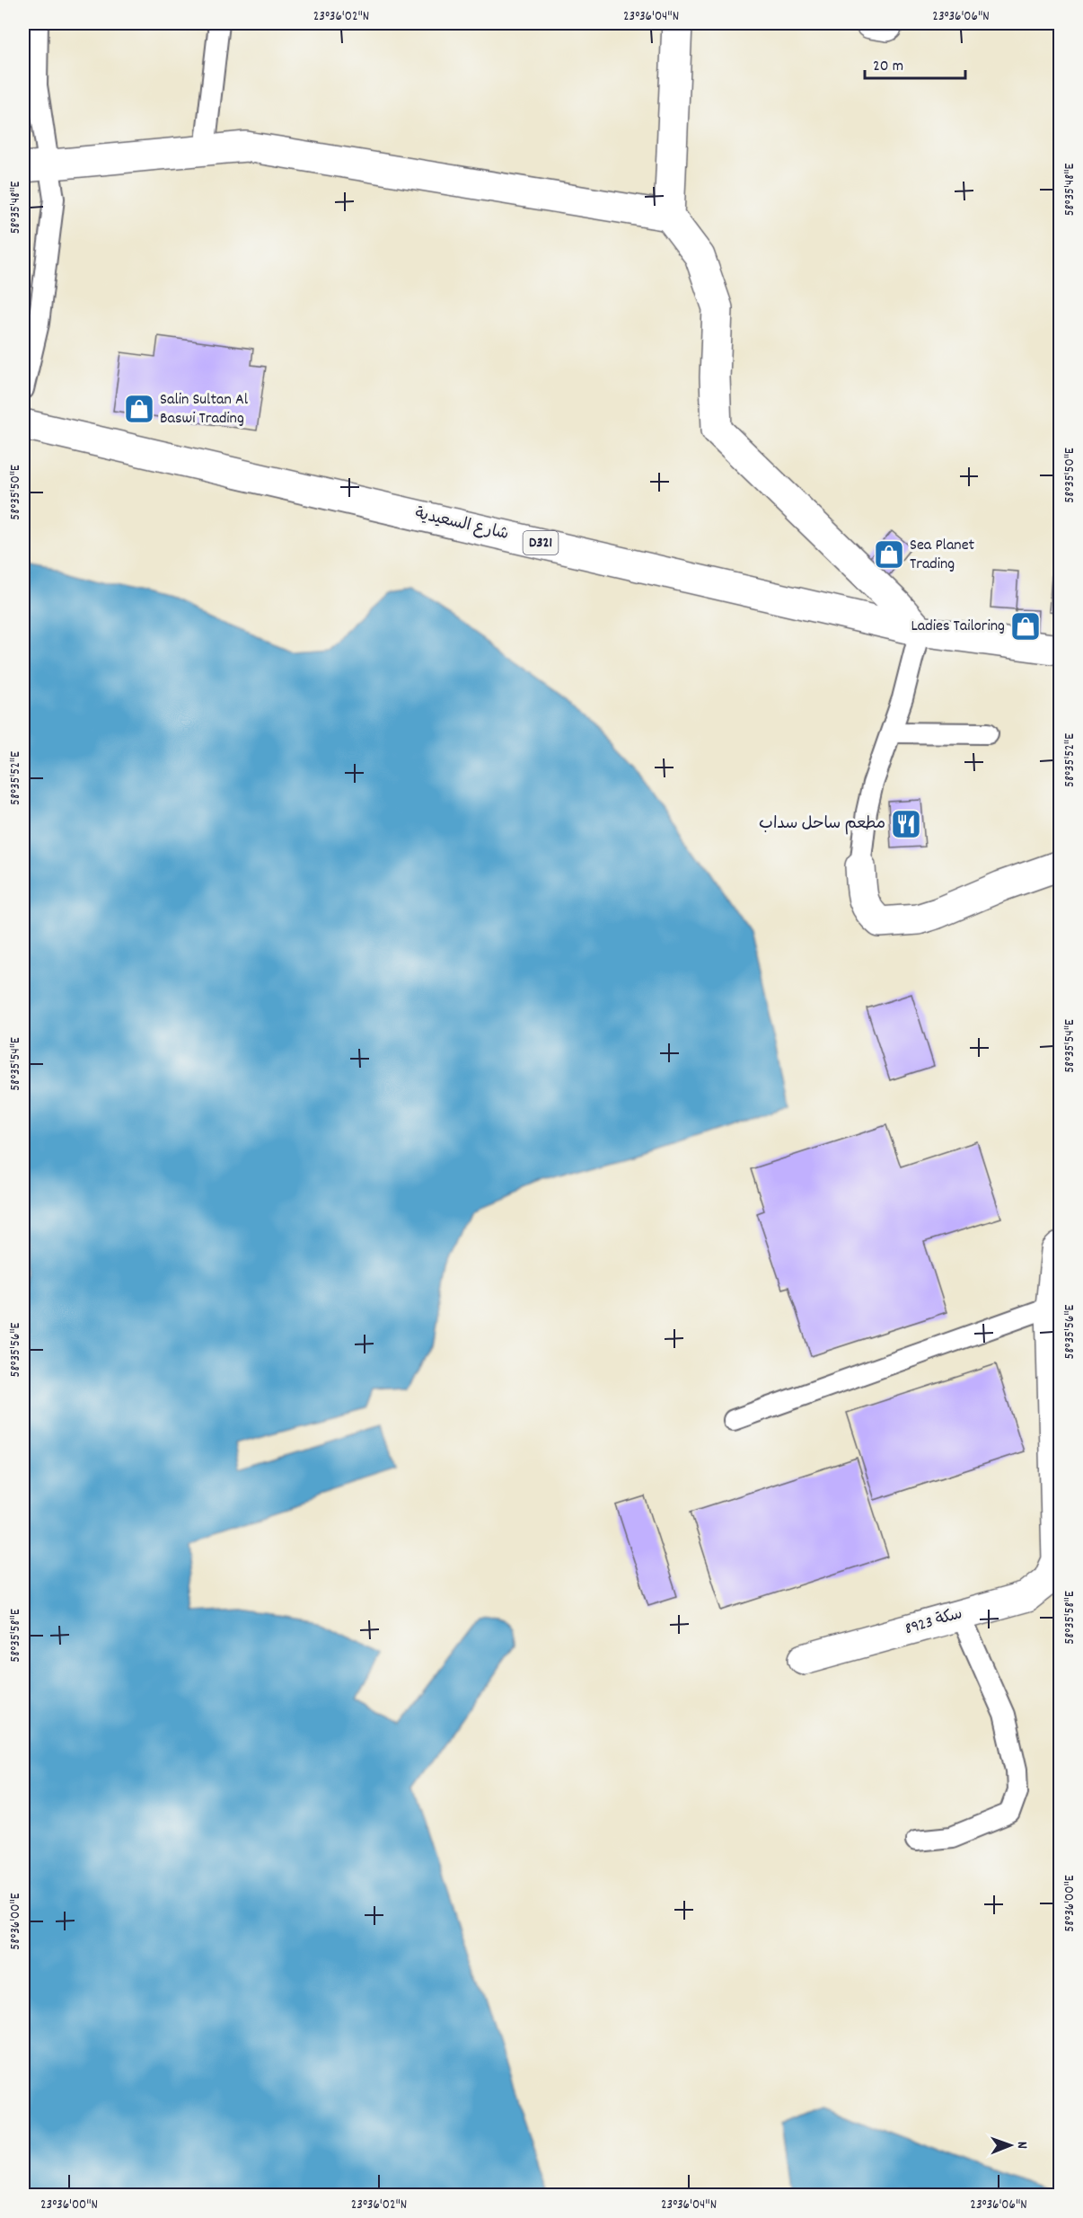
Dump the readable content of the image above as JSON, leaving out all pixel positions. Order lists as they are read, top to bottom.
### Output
{
  "streets": {
    "street": ["شارع السعيدية", "D321", "سكة 8923"]
  },
  "places": {
    "shop": ["Salin Sultan Al Baswi Trading", "Sea Planet Trading", "Ladies Tailoring"],
    "restaurant": ["مطعم ساحل سداب"]
  },
  "scale_bar": "20 m",
  "north": "right",
  "coordinates": [
    "23°36'02\"N",
    "23°36'04\"N",
    "23°36'06\"N",
    "58°35'48\"E",
    "58°35'50\"E",
    "58°35'52\"E",
    "58°35'54\"E",
    "58°35'56\"E",
    "58°35'58\"E",
    "58°36'00\"E",
    "23°36'00\"N"
  ]
}
